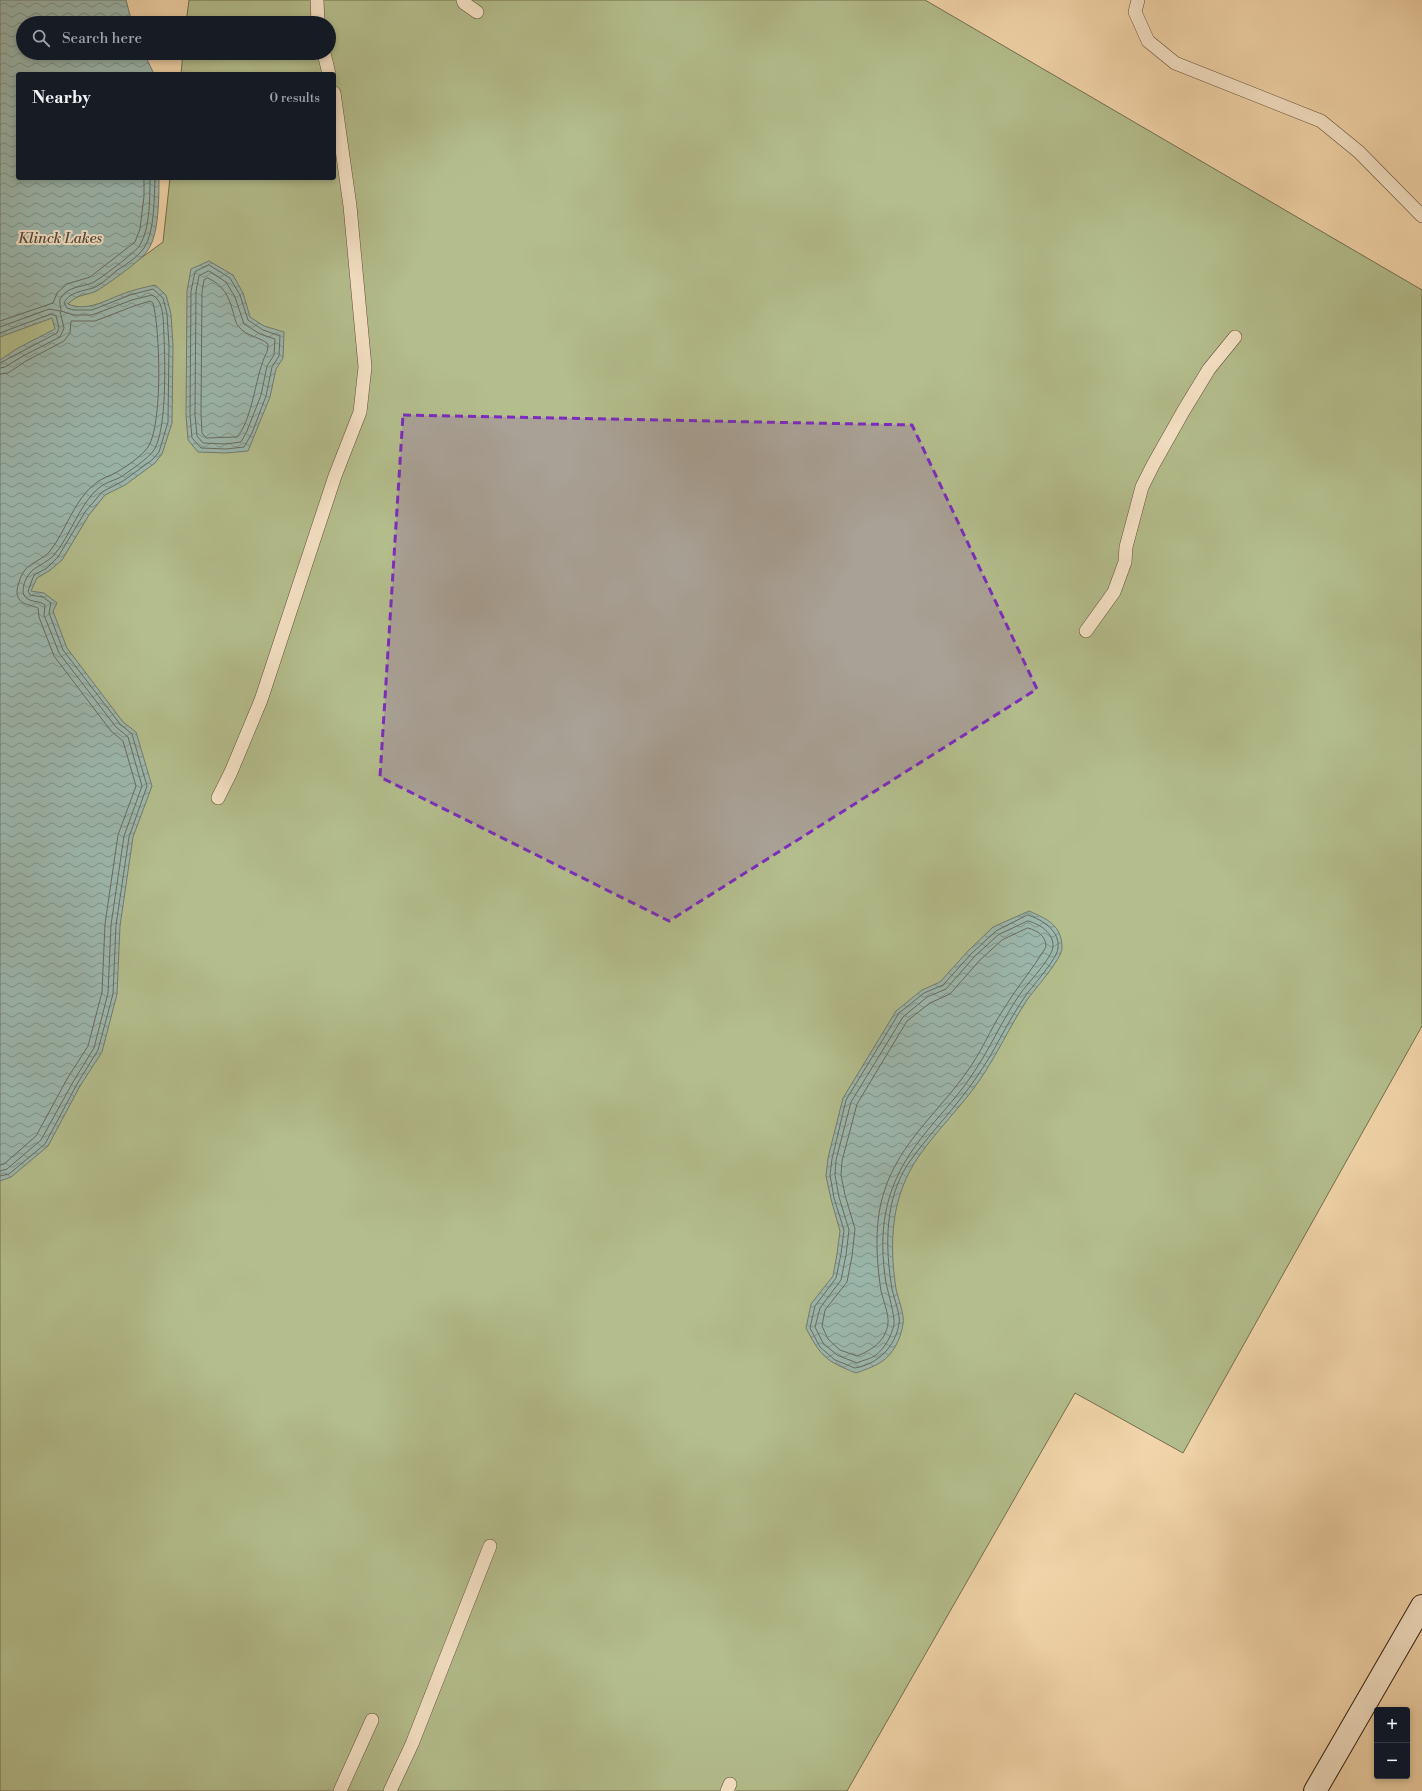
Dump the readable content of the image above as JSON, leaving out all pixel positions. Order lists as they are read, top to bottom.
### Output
{
  "water": ["Klinck Lakes"],
  "page": {
    "search": "Search here",
    "heading": ["Nearby", "0 results"],
    "map_buttons": ["+", "−"]
  }
}
